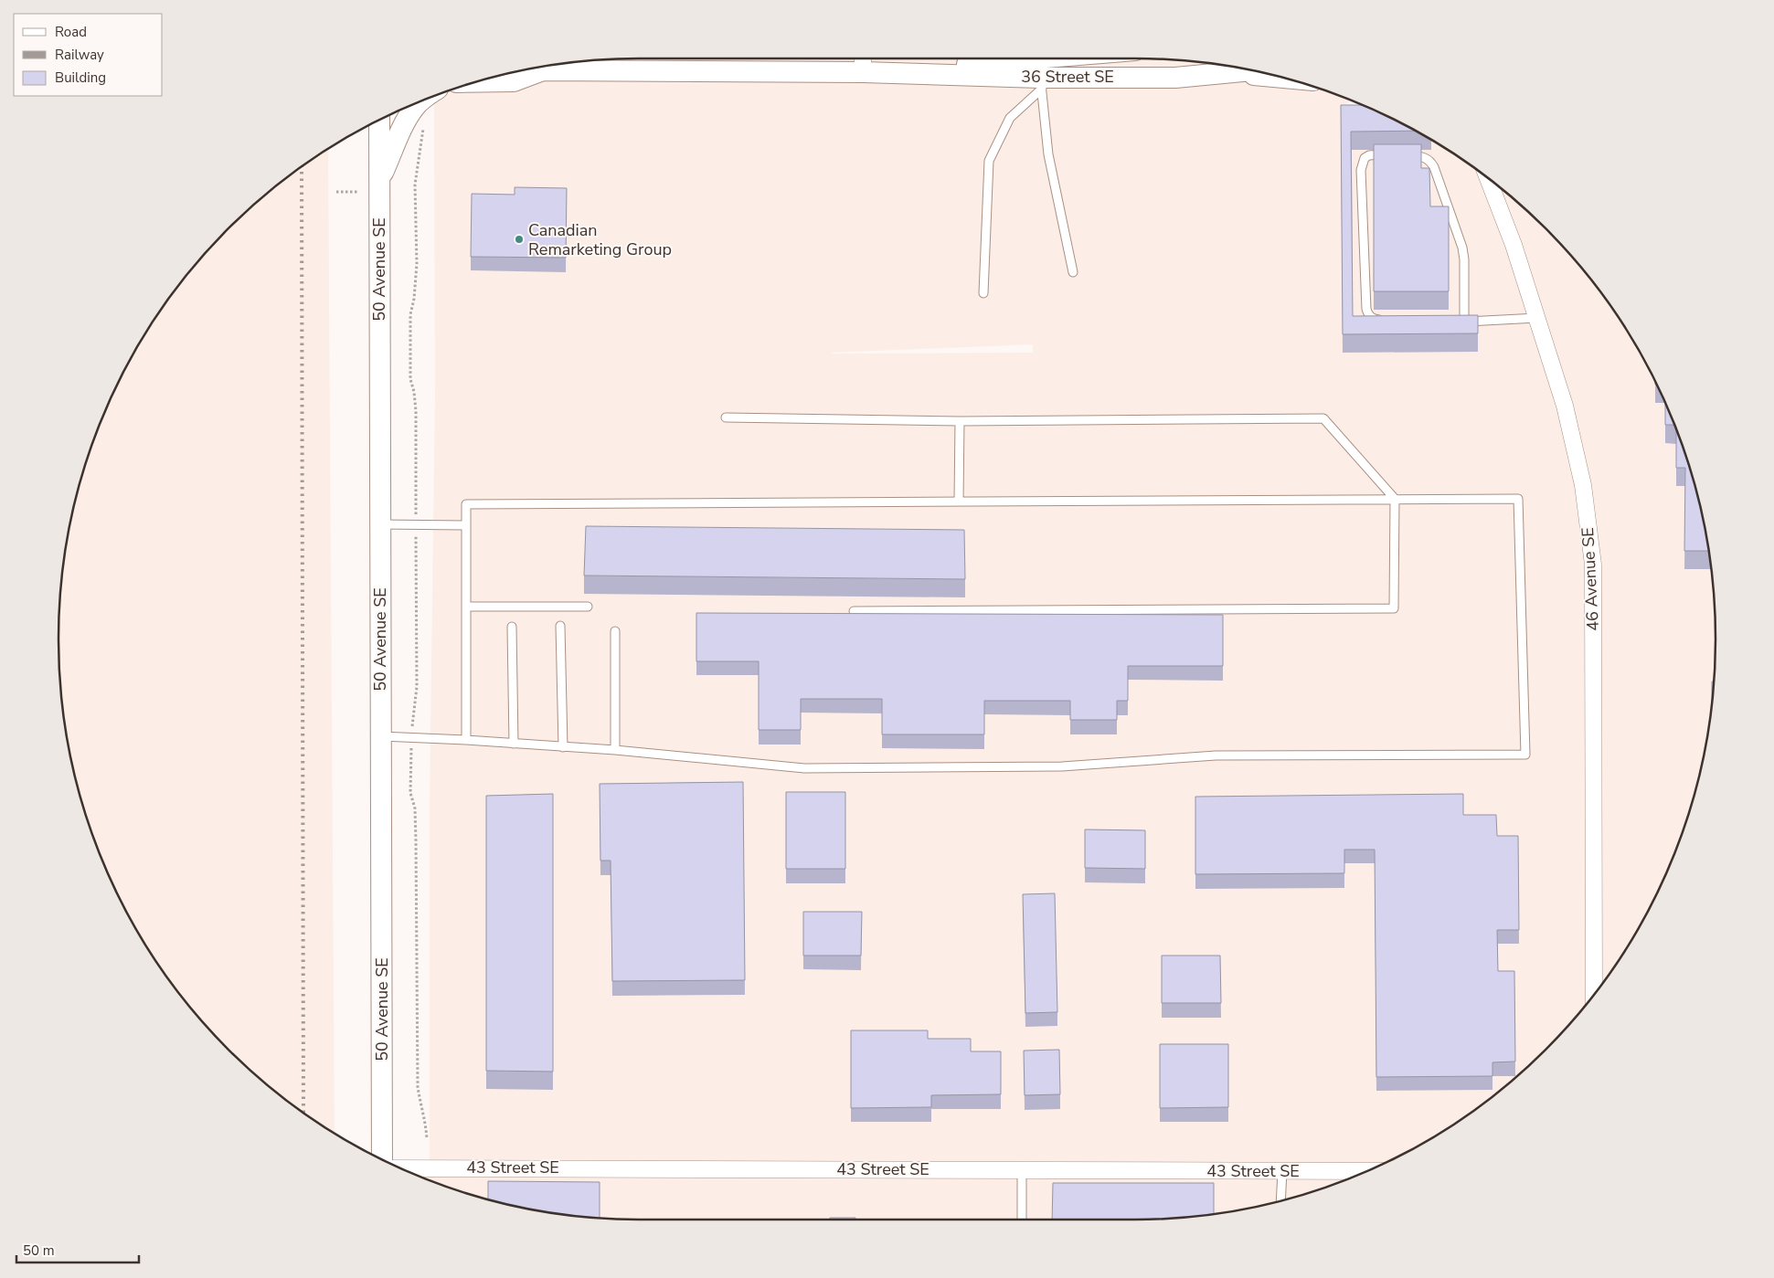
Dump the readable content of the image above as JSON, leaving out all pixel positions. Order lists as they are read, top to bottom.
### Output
{
  "streets": {
    "street": [
      "36 Street SE",
      "50 Avenue SE",
      "46 Avenue SE",
      "43 Street SE"
    ]
  },
  "places": ["Canadian Remarketing Group"],
  "legend": ["Road", "Railway", "Building"],
  "scale_bar": "50 m"
}
